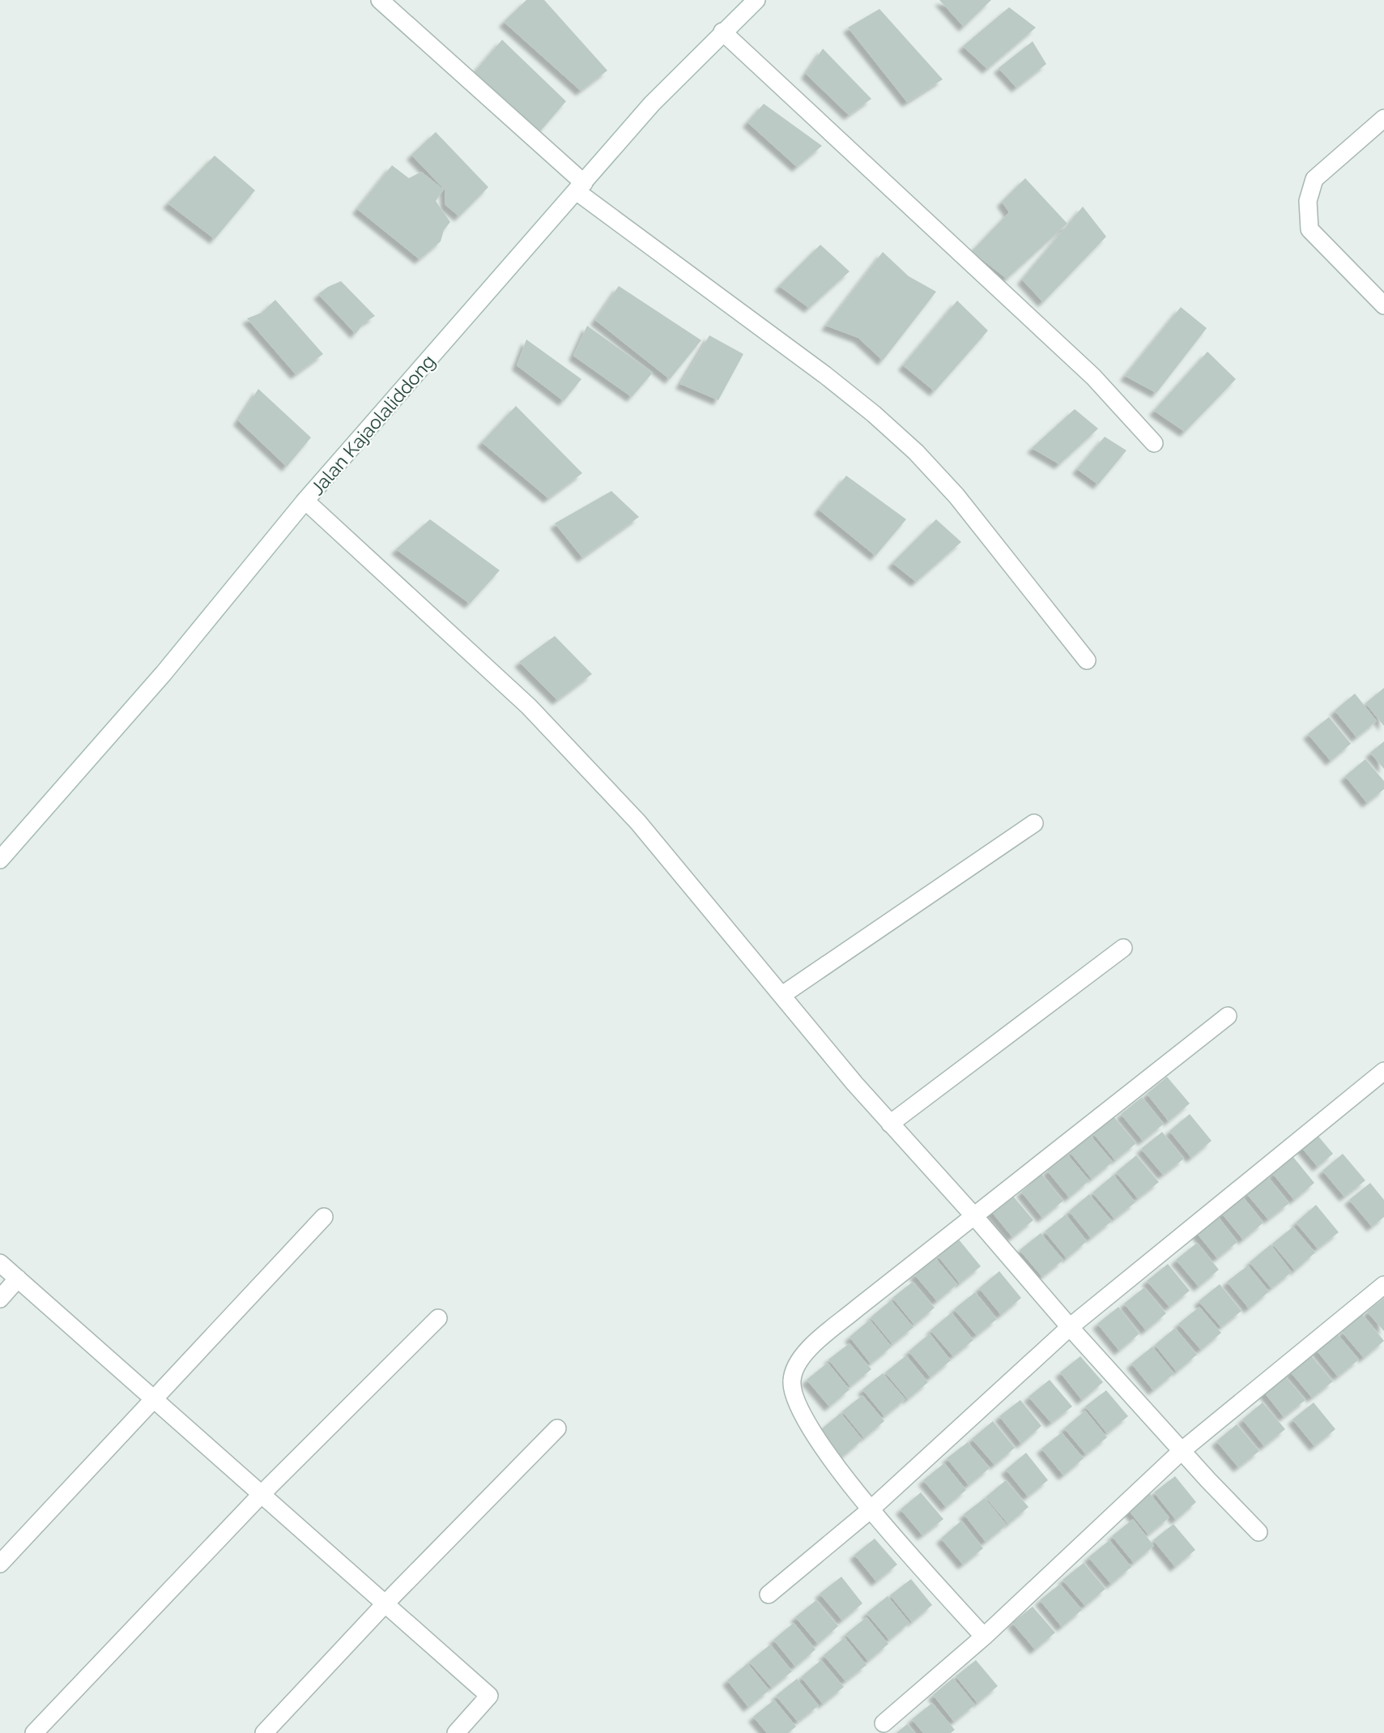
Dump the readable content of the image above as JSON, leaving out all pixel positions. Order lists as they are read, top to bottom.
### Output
{
  "streets": {
    "street": ["Jalan Kajaolaliddong"]
  }
}
